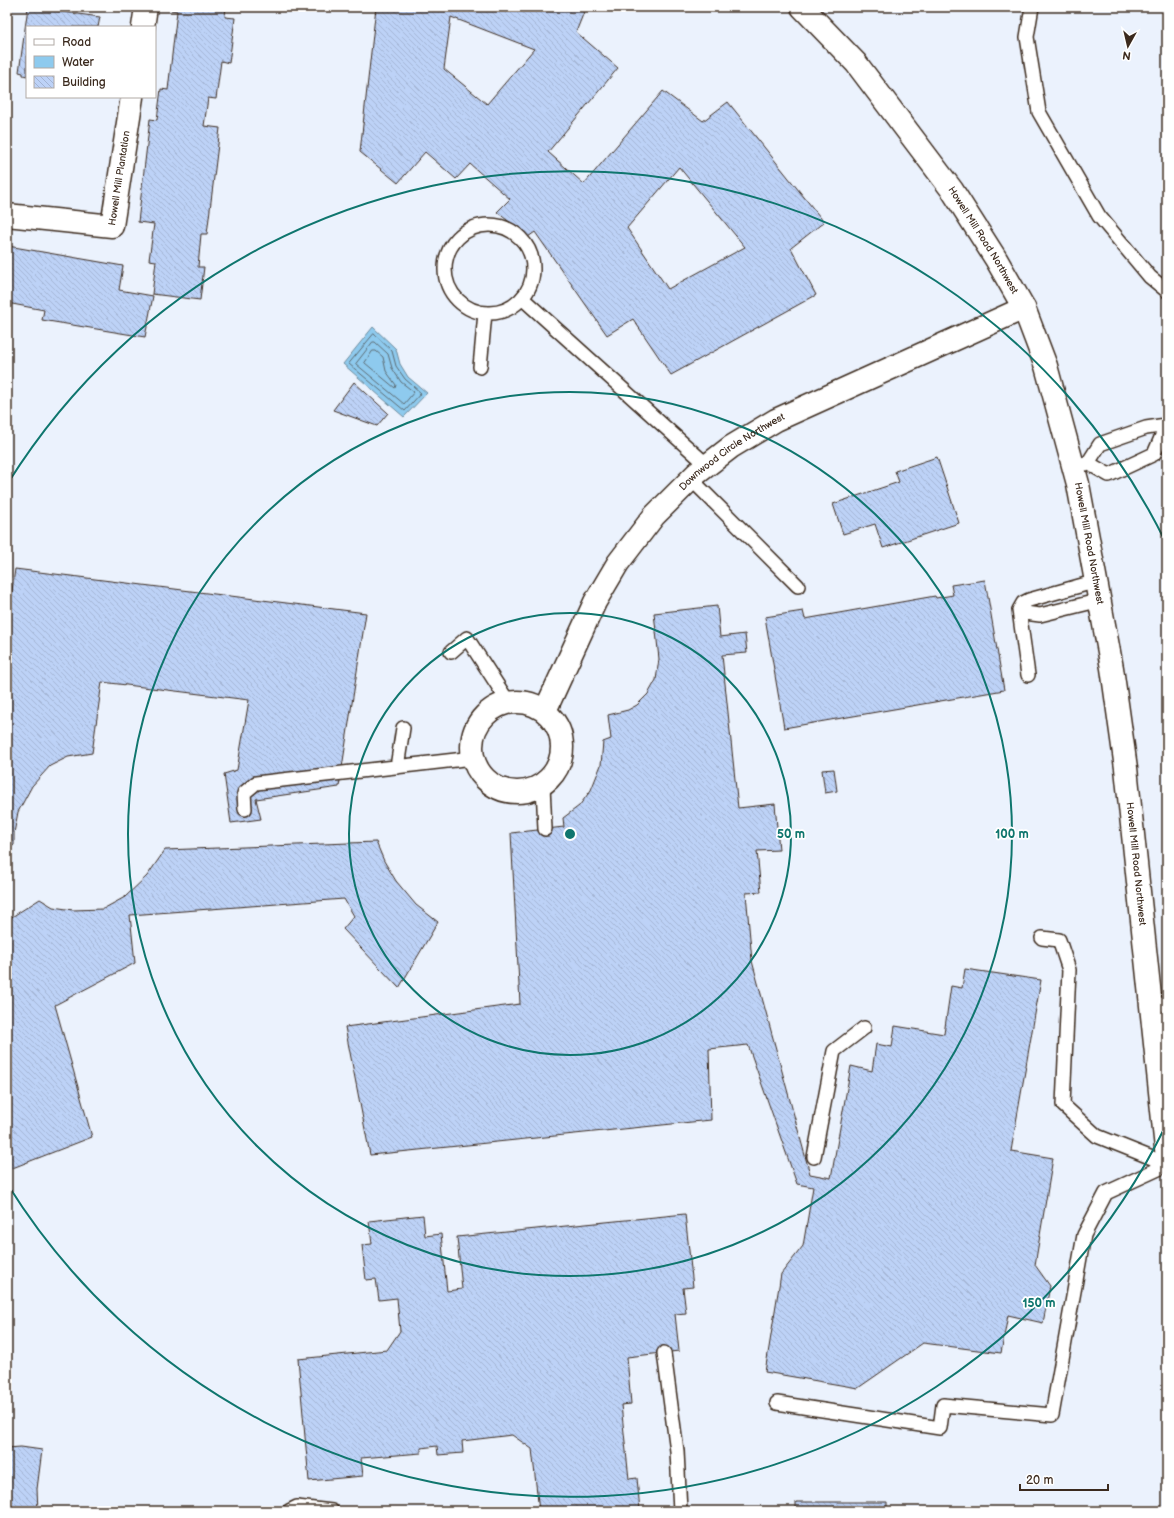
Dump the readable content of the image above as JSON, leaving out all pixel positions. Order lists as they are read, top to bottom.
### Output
{
  "streets": {
    "street": ["Howell Mill Plantation", "Howell Mill Road Northwest", "Downwood Circle Northwest"]
  },
  "crossings": [
    ["Howell Mill Road Northwest", "Downwood Circle Northwest"]
  ],
  "legend": ["Road", "Water", "Building"],
  "scale_bar": "20 m",
  "north": "bottom",
  "rings": ["50 m", "100 m", "150 m"]
}
